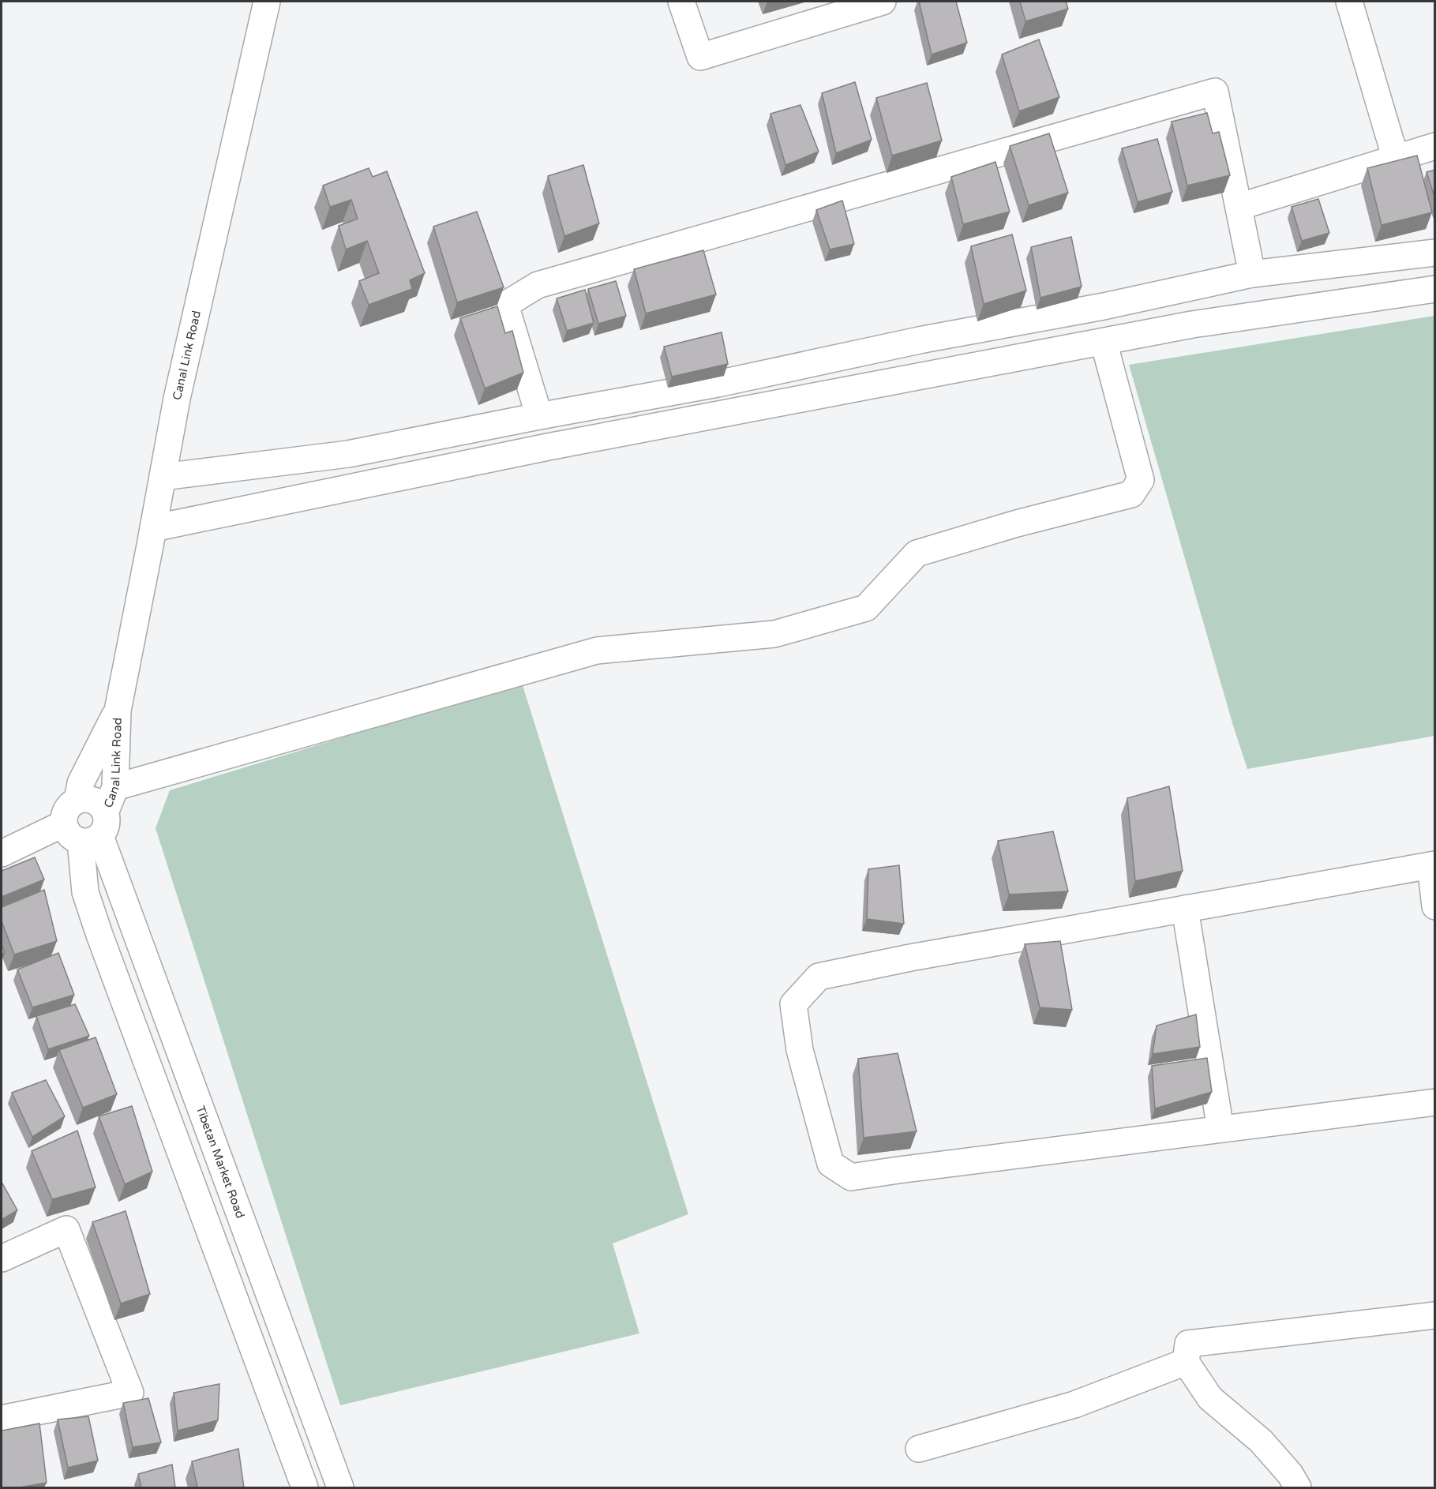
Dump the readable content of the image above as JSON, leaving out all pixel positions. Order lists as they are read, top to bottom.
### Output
{
  "streets": {
    "street": ["Canal Link Road", "Tibetan Market Road"]
  },
  "crossings": [
    ["Canal Link Road", "Tibetan Market Road"]
  ]
}
